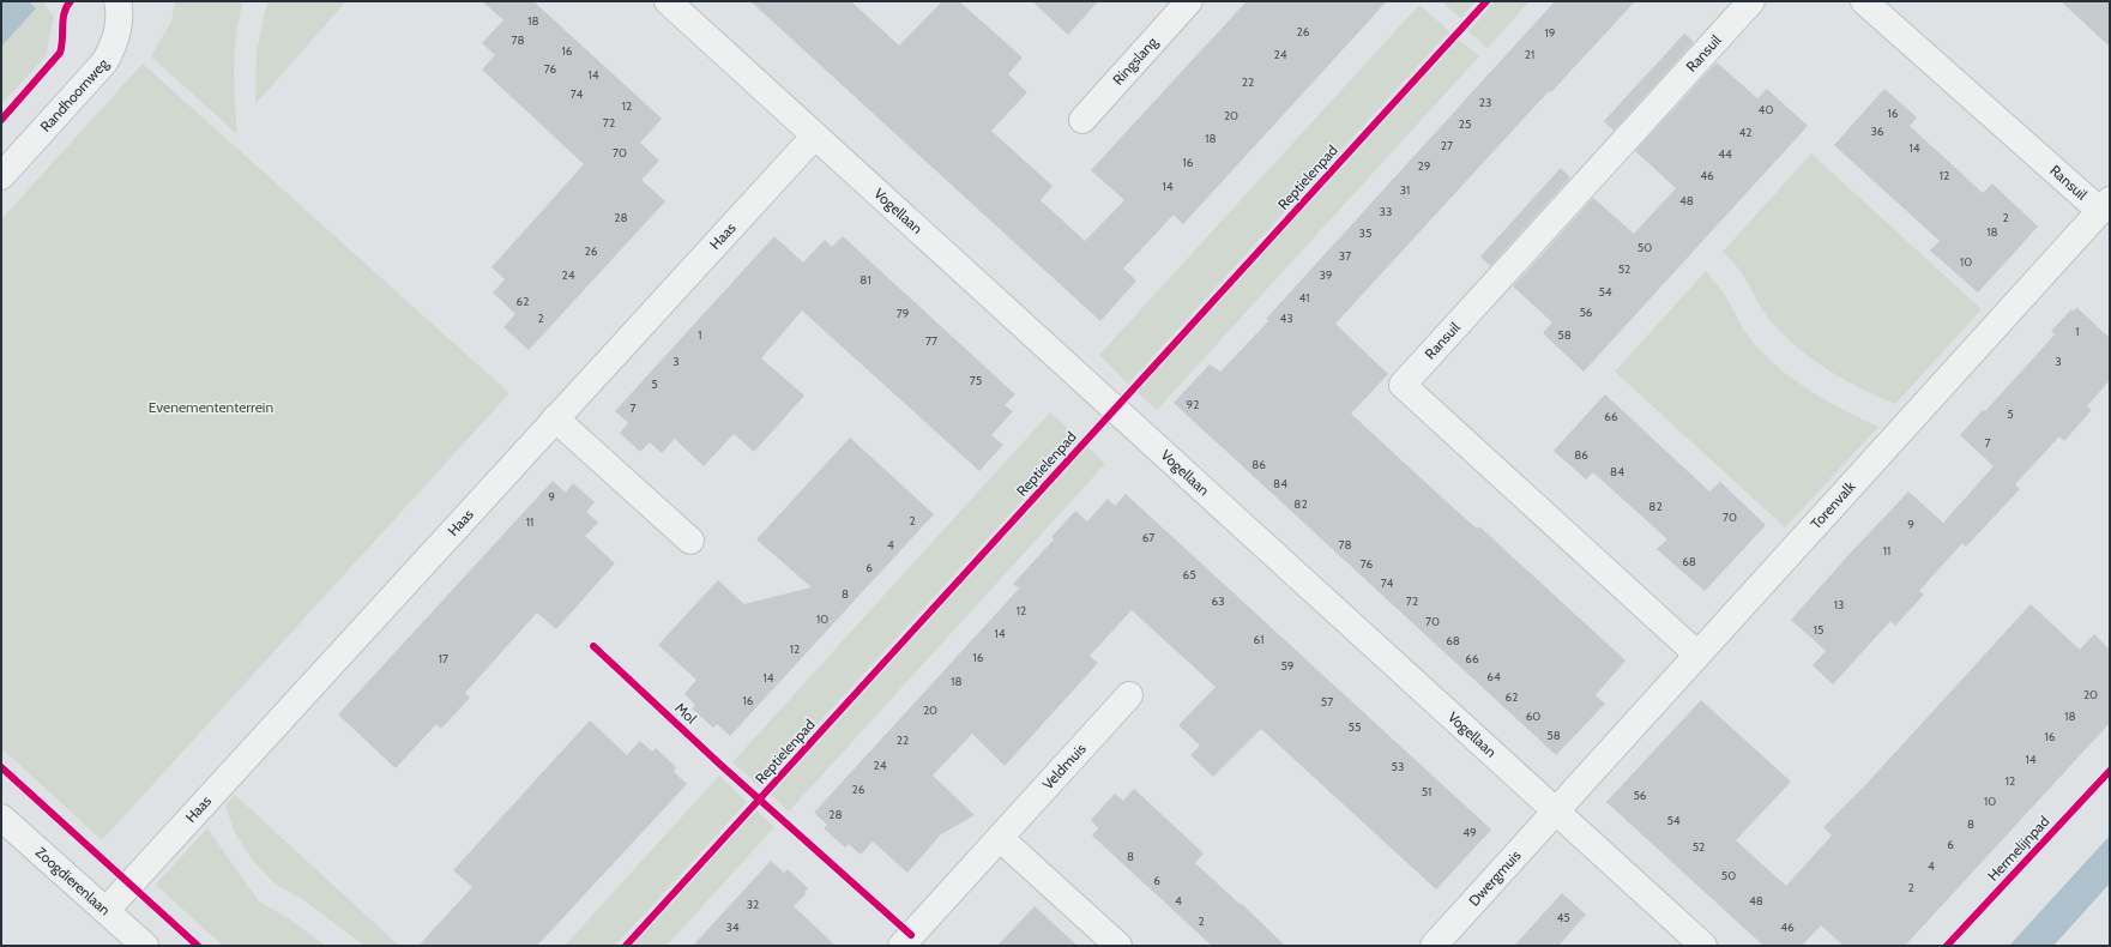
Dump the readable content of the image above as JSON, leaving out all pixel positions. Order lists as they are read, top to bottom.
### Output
{
  "streets": {
    "street": [
      "Ransuil",
      "Ringslang",
      "Randhoornweg",
      "Vogellaan",
      "Haas",
      "Torenvalk",
      "Veldmuis",
      "Dwergmuis",
      "Zoogdierenlaan"
    ],
    "cycle path": ["Reptielenpad", "Mol", "Hermelijnpad"]
  },
  "crossings": [
    ["Ransuil", "Torenvalk"],
    ["Vogellaan", "Haas"],
    ["Vogellaan", "Torenvalk"],
    ["Vogellaan", "Dwergmuis"],
    ["Haas", "Zoogdierenlaan"],
    ["Torenvalk", "Dwergmuis"]
  ],
  "parks": ["Evenemententerrein"],
  "house_numbers": [
    "18",
    "26",
    "19",
    "78",
    "16",
    "24",
    "21",
    "76",
    "14",
    "22",
    "74",
    "23",
    "12",
    "40",
    "16",
    "20",
    "72",
    "25",
    "36",
    "42",
    "18",
    "27",
    "14",
    "70",
    "44",
    "16",
    "29",
    "46",
    "12",
    "14",
    "31",
    "48",
    "33",
    "28",
    "2",
    "18",
    "35",
    "50",
    "26",
    "37",
    "10",
    "52",
    "24",
    "39",
    "81",
    "54",
    "41",
    "62",
    "56",
    "79",
    "2",
    "43",
    "1",
    "1",
    "58",
    "77",
    "3",
    "3",
    "75",
    "5",
    "92",
    "7",
    "5",
    "66",
    "7",
    "86",
    "86",
    "84",
    "84",
    "9",
    "82",
    "82",
    "70",
    "2",
    "11",
    "9",
    "67",
    "4",
    "78",
    "11",
    "68",
    "76",
    "6",
    "65",
    "74",
    "8",
    "63",
    "72",
    "13",
    "12",
    "10",
    "70",
    "15",
    "14",
    "61",
    "68",
    "12",
    "16",
    "17",
    "66",
    "59",
    "64",
    "14",
    "18",
    "20",
    "62",
    "16",
    "57",
    "20",
    "60",
    "18",
    "55",
    "58",
    "16",
    "22",
    "14",
    "24",
    "53",
    "12",
    "26",
    "51",
    "56",
    "10",
    "28",
    "54",
    "8",
    "49",
    "6",
    "52",
    "8",
    "4",
    "50",
    "6",
    "2",
    "4",
    "48",
    "32",
    "45",
    "2",
    "34",
    "46"
  ]
}
